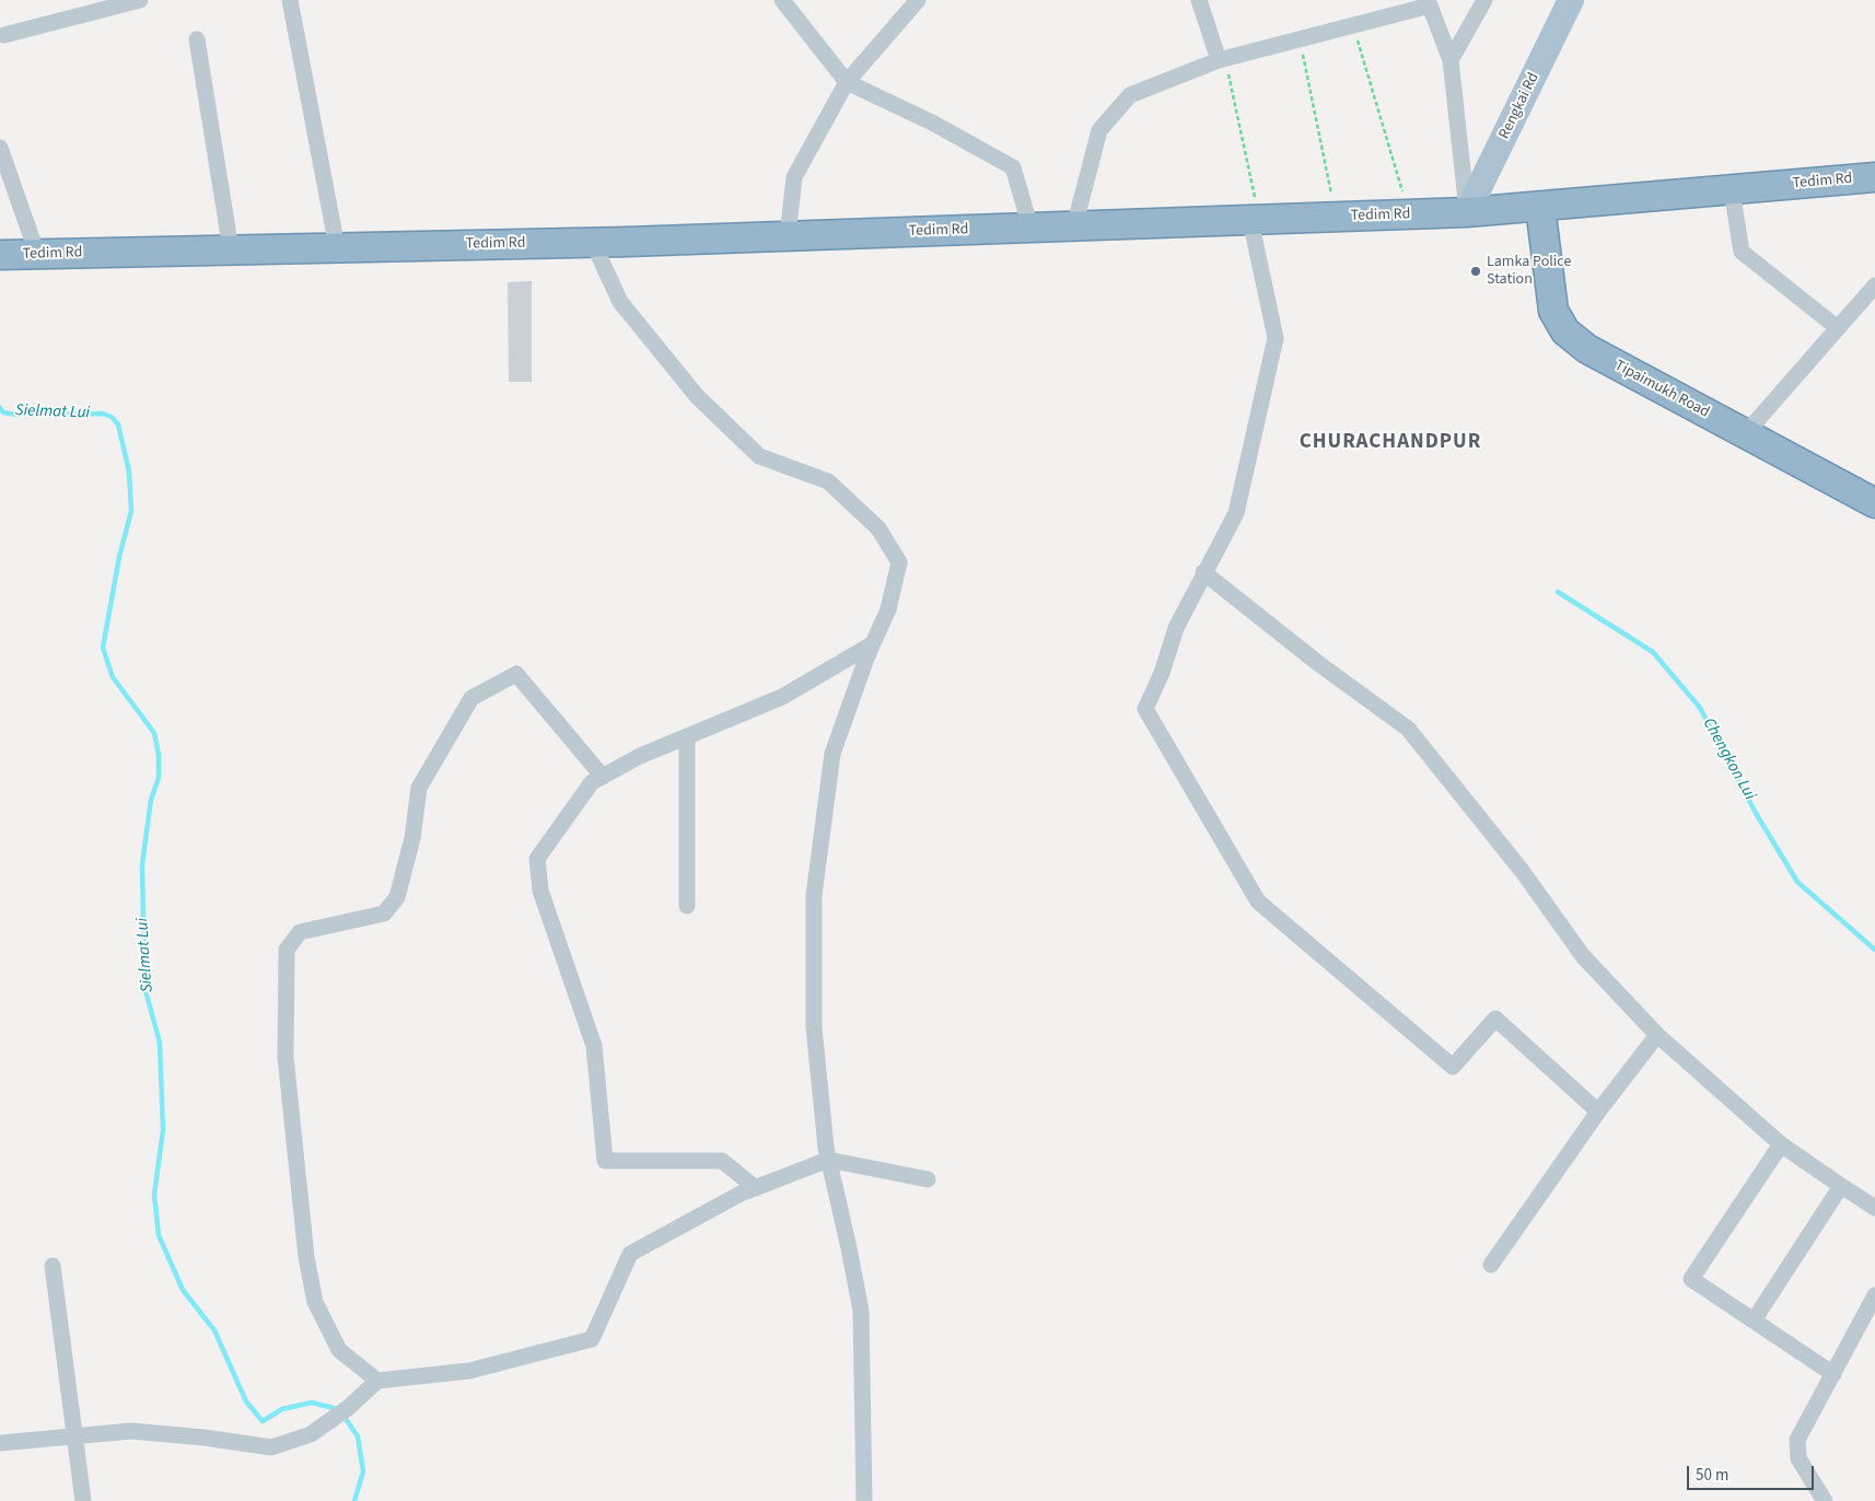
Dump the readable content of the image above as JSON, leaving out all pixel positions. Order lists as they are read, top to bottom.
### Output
{
  "streets": {
    "highway": ["Tedim Rd", "Tipaimukh Road"],
    "main road": ["Rengkai Rd"]
  },
  "crossings": [
    ["Rengkai Rd", "Tedim Rd"],
    ["Tedim Rd", "Tipaimukh Road"]
  ],
  "districts": ["CHURACHANDPUR"],
  "water": ["Sielmat Lui", "Chengkon Lui"],
  "places": ["Lamka Police Station"],
  "scale_bar": "50 m"
}
